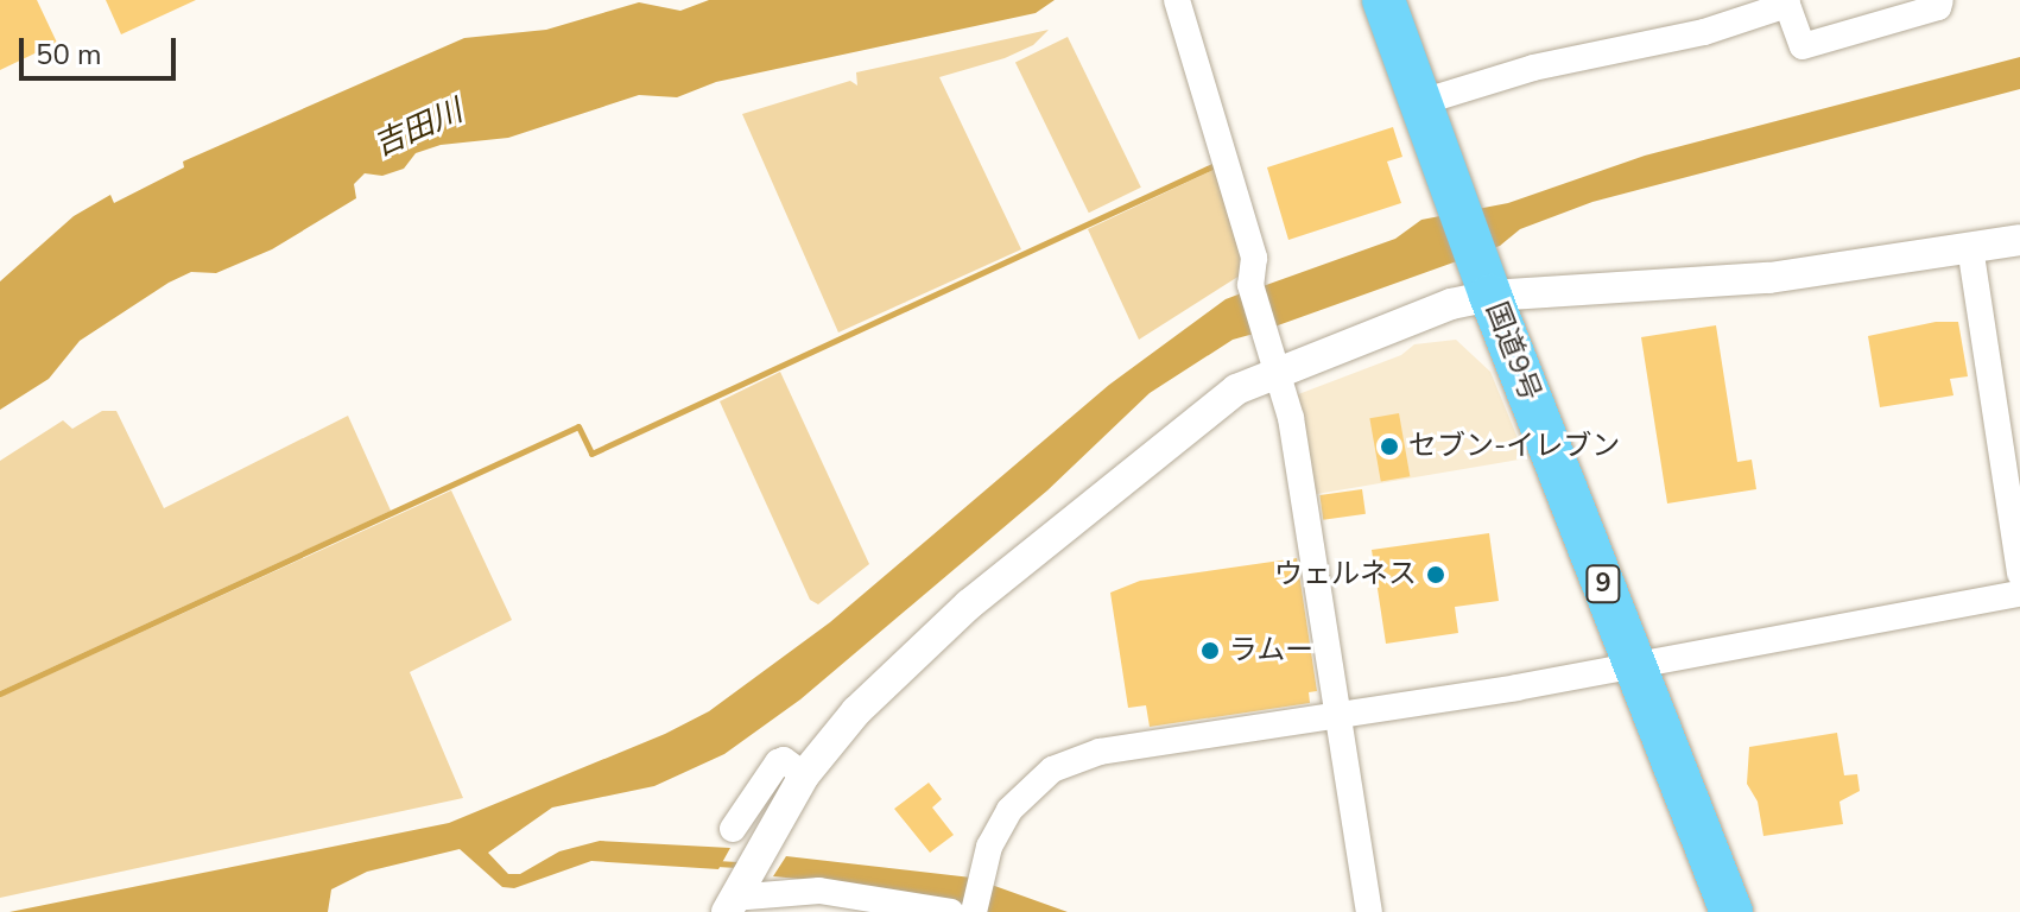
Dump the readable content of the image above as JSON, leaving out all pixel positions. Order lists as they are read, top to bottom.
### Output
{
  "streets": {
    "highway": ["国道9号", "9"]
  },
  "water": ["吉田川"],
  "places": ["セブン-イレブン", "ウェルネス", "ラムー"],
  "scale_bar": "50 m"
}
